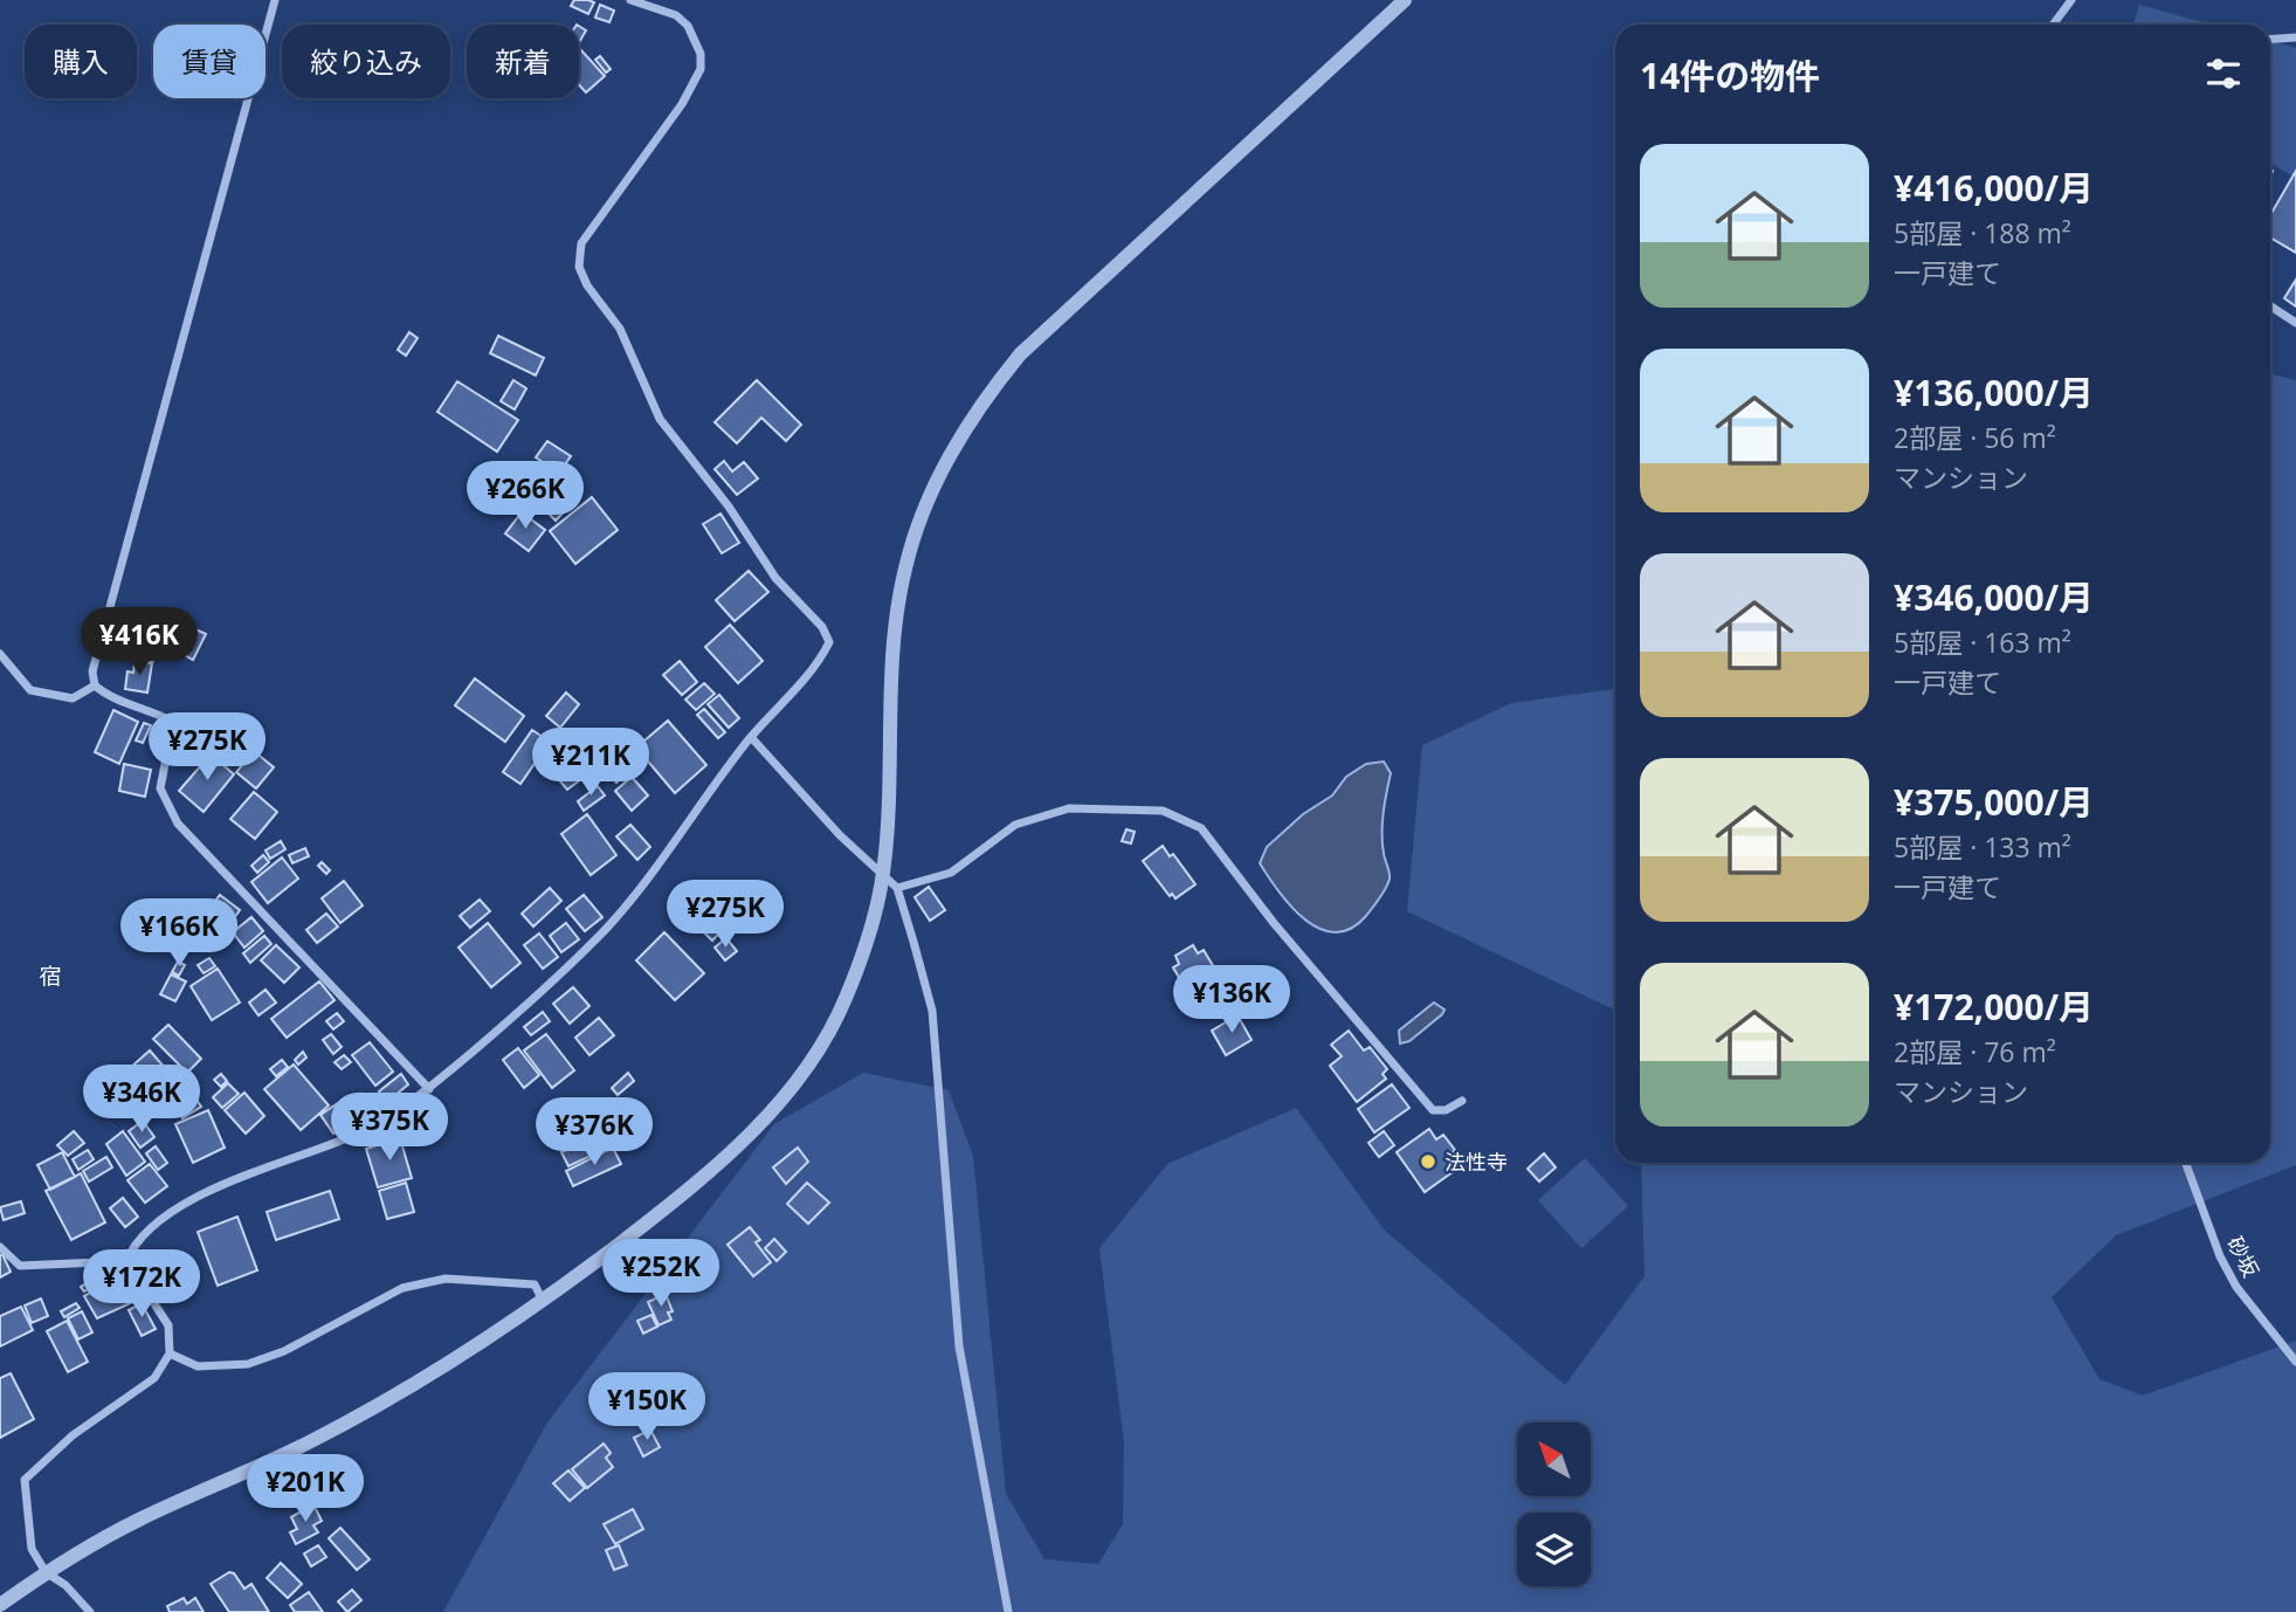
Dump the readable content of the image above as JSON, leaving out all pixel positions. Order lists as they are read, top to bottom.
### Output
{
  "streets": {
    "street": ["砂坂"]
  },
  "districts": ["宿"],
  "places": ["法性寺"],
  "north": "top left",
  "page": {
    "chip": [
      "購入",
      "賃貸",
      "絞り込み",
      "新着"
    ],
    "heading": "14件の物件",
    "list": [
      {
        "name": "¥416,000/月",
        "note": "5部屋 · 188 m² · 一戸建て"
      },
      {
        "name": "¥136,000/月",
        "note": "2部屋 · 56 m² · マンション"
      },
      {
        "name": "¥346,000/月",
        "note": "5部屋 · 163 m² · 一戸建て"
      },
      {
        "name": "¥375,000/月",
        "note": "5部屋 · 133 m² · 一戸建て"
      },
      {
        "name": "¥172,000/月",
        "note": "2部屋 · 76 m² · マンション"
      }
    ],
    "price": [
      "¥266K",
      "¥416K",
      "¥275K",
      "¥211K",
      "¥275K",
      "¥166K",
      "¥136K",
      "¥346K",
      "¥375K",
      "¥376K",
      "¥252K",
      "¥172K",
      "¥150K",
      "¥201K"
    ]
  }
}
